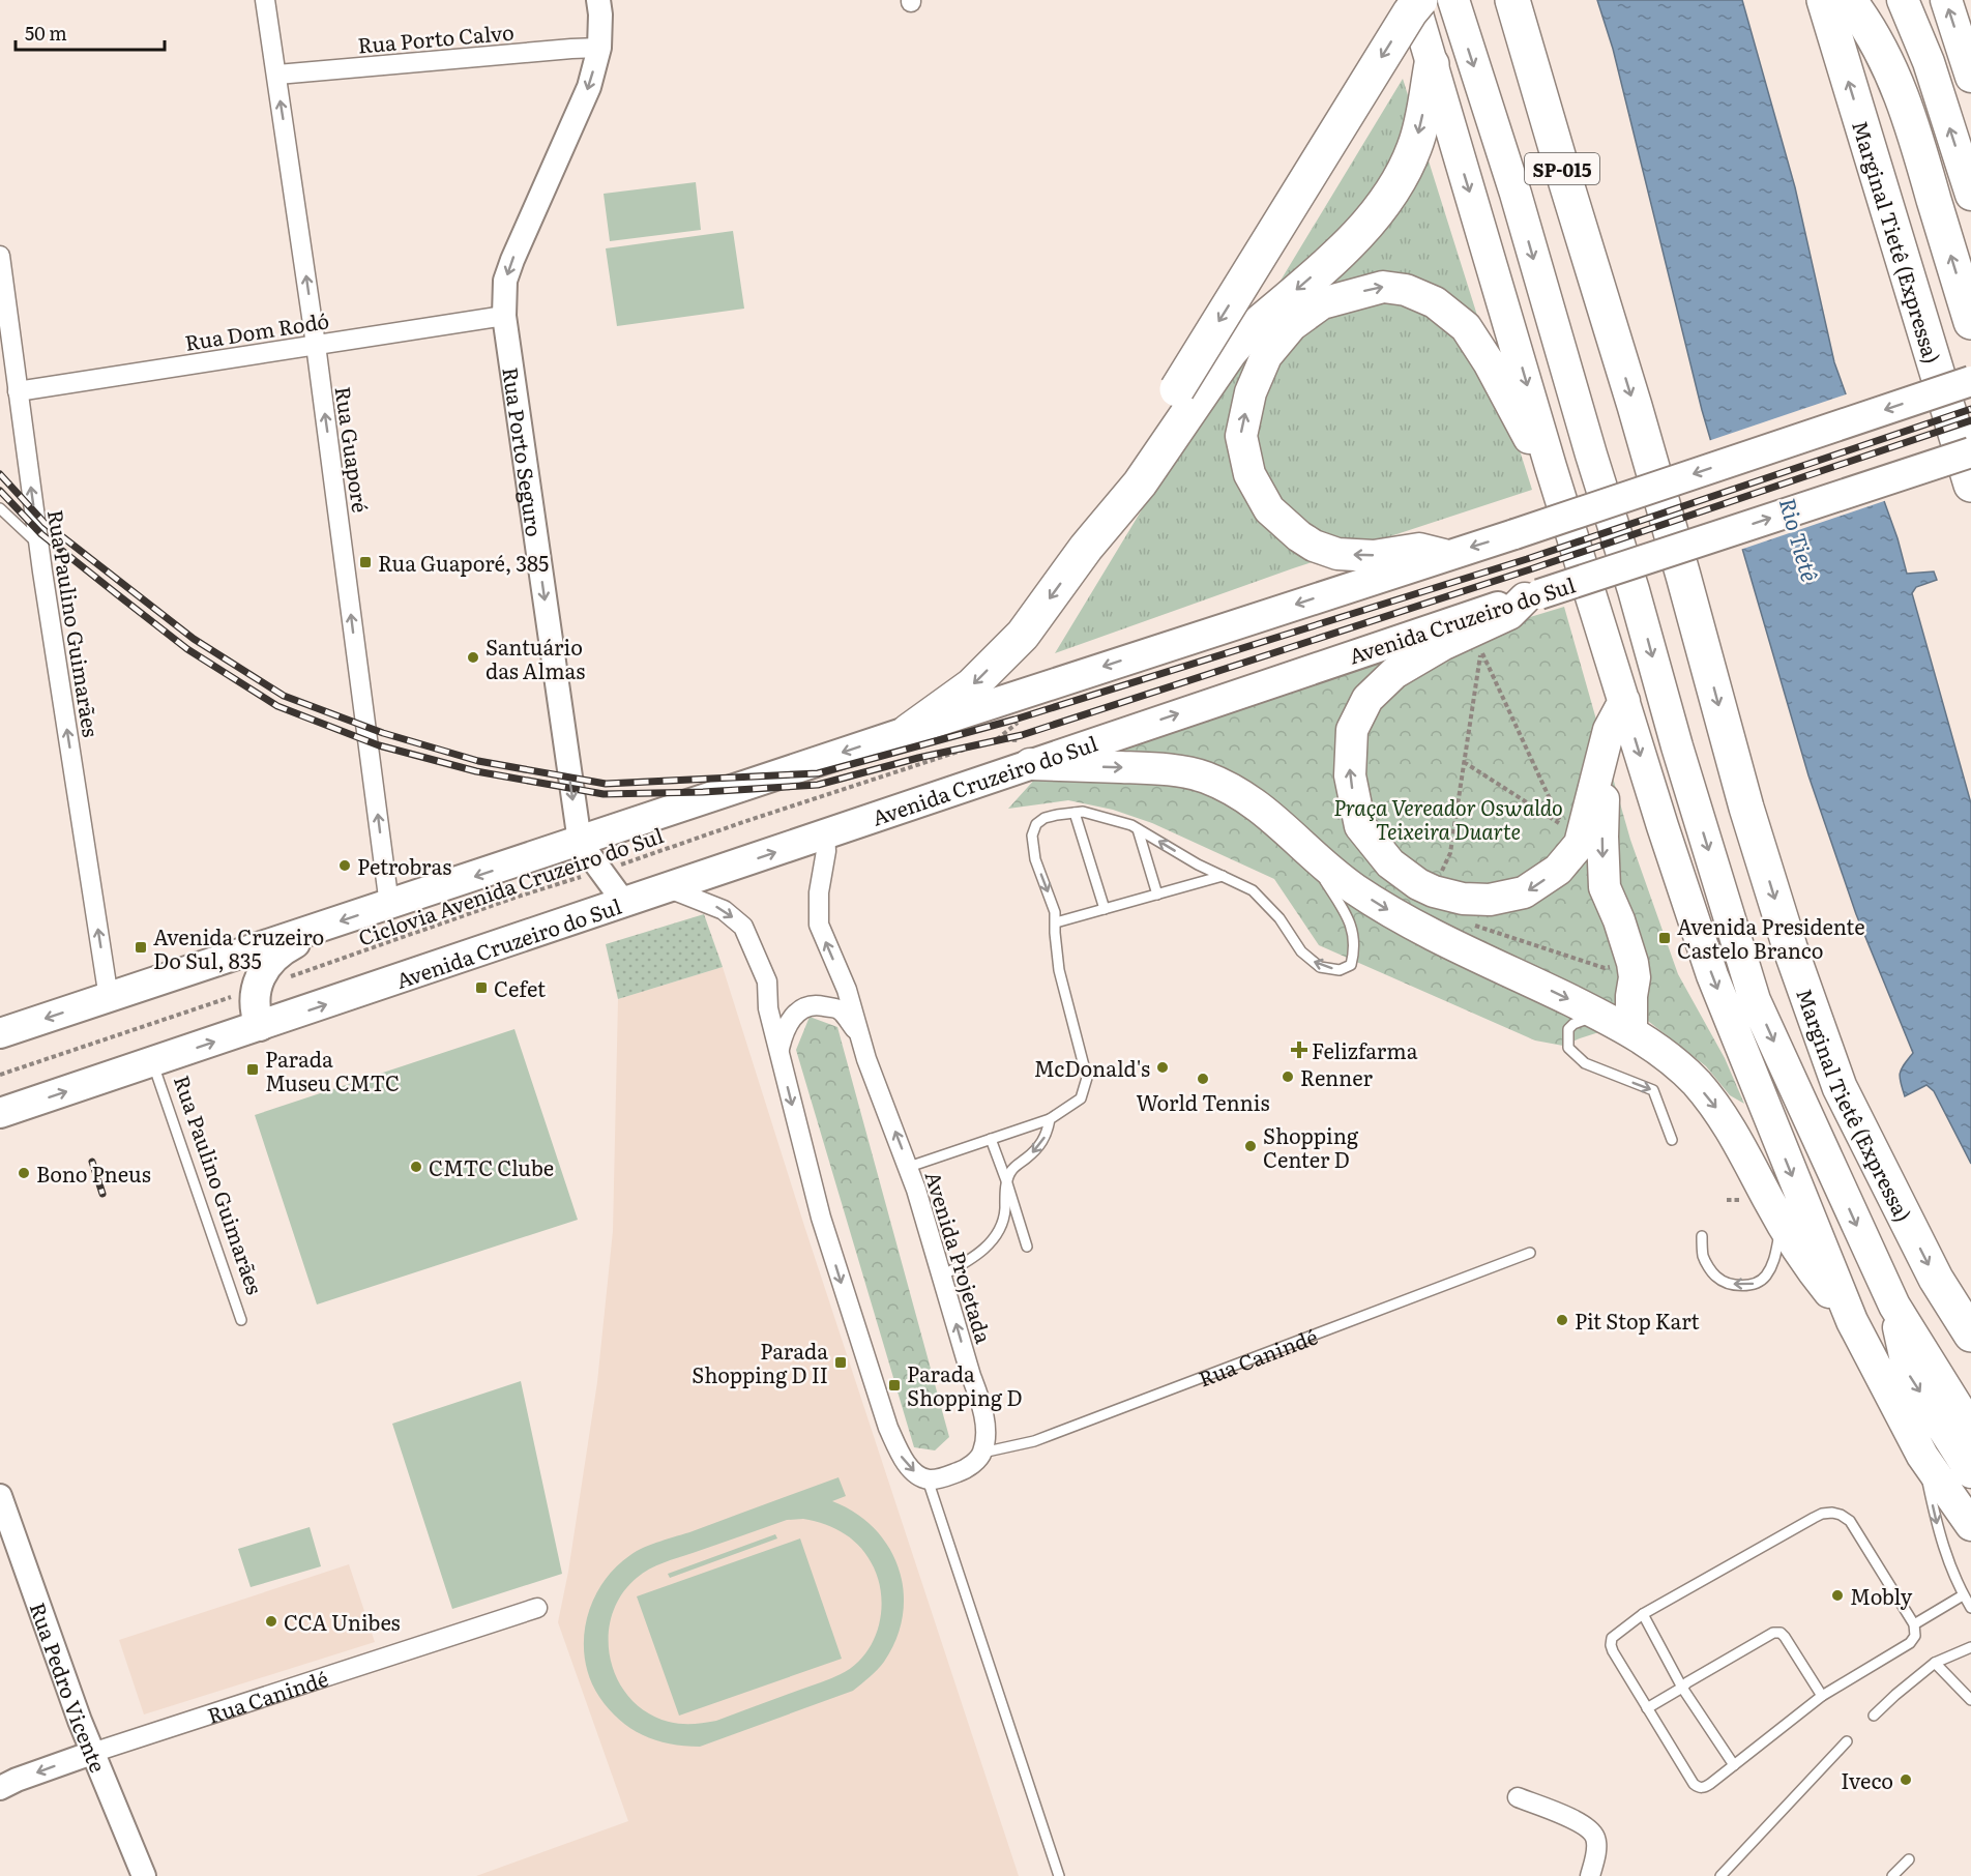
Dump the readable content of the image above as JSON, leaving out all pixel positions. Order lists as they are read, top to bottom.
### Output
{
  "streets": {
    "highway": ["SP-015", "Marginal Tietê (Expressa)"],
    "main road": ["Avenida Cruzeiro do Sul"],
    "street": [
      "Rua Porto Calvo",
      "Rua Dom Rodó",
      "Rua Guaporé",
      "Rua Porto Seguro",
      "Rua Paulino Guimarães",
      "Avenida Projetada",
      "Rua Canindé",
      "Rua Pedro Vicente"
    ],
    "path": ["Ciclovia Avenida Cruzeiro do Sul"]
  },
  "crossings": [
    ["Rua Porto Calvo", "Rua Guaporé"],
    ["Rua Porto Calvo", "Rua Porto Seguro"],
    ["SP-015", "Marginal Tietê (Expressa)"],
    ["Rua Dom Rodó", "Rua Guaporé"],
    ["Rua Dom Rodó", "Rua Porto Seguro"],
    ["Rua Dom Rodó", "Rua Paulino Guimarães"],
    ["Rua Porto Seguro", "Avenida Cruzeiro do Sul"],
    ["Rua Porto Seguro", "Ciclovia Avenida Cruzeiro do Sul"],
    ["Avenida Cruzeiro do Sul", "Rua Paulino Guimarães"],
    ["Avenida Cruzeiro do Sul", "Avenida Projetada"],
    ["Avenida Projetada", "Rua Canindé"],
    ["Rua Canindé", "Rua Pedro Vicente"]
  ],
  "one_way": ["Rua Guaporé", "Rua Porto Seguro", "Rua Paulino Guimarães"],
  "water": ["Rio Tietê"],
  "parks": ["Praça Vereador Oswaldo Teixeira Duarte"],
  "places": {
    "transit": [
      "Rua Guaporé, 385",
      "Avenida Presidente Castelo Branco",
      "Avenida Cruzeiro Do Sul, 835",
      "Cefet",
      "Parada Museu CMTC",
      "Parada Shopping D II",
      "Parada Shopping D"
    ],
    "other": [
      "Santuário das Almas",
      "Petrobras",
      "McDonald's",
      "Renner",
      "World Tennis",
      "Shopping Center D",
      "CMTC Clube",
      "Bono Pneus",
      "Pit Stop Kart",
      "Mobly",
      "CCA Unibes",
      "Iveco"
    ],
    "health": ["Felizfarma"]
  },
  "scale_bar": "50 m"
}
